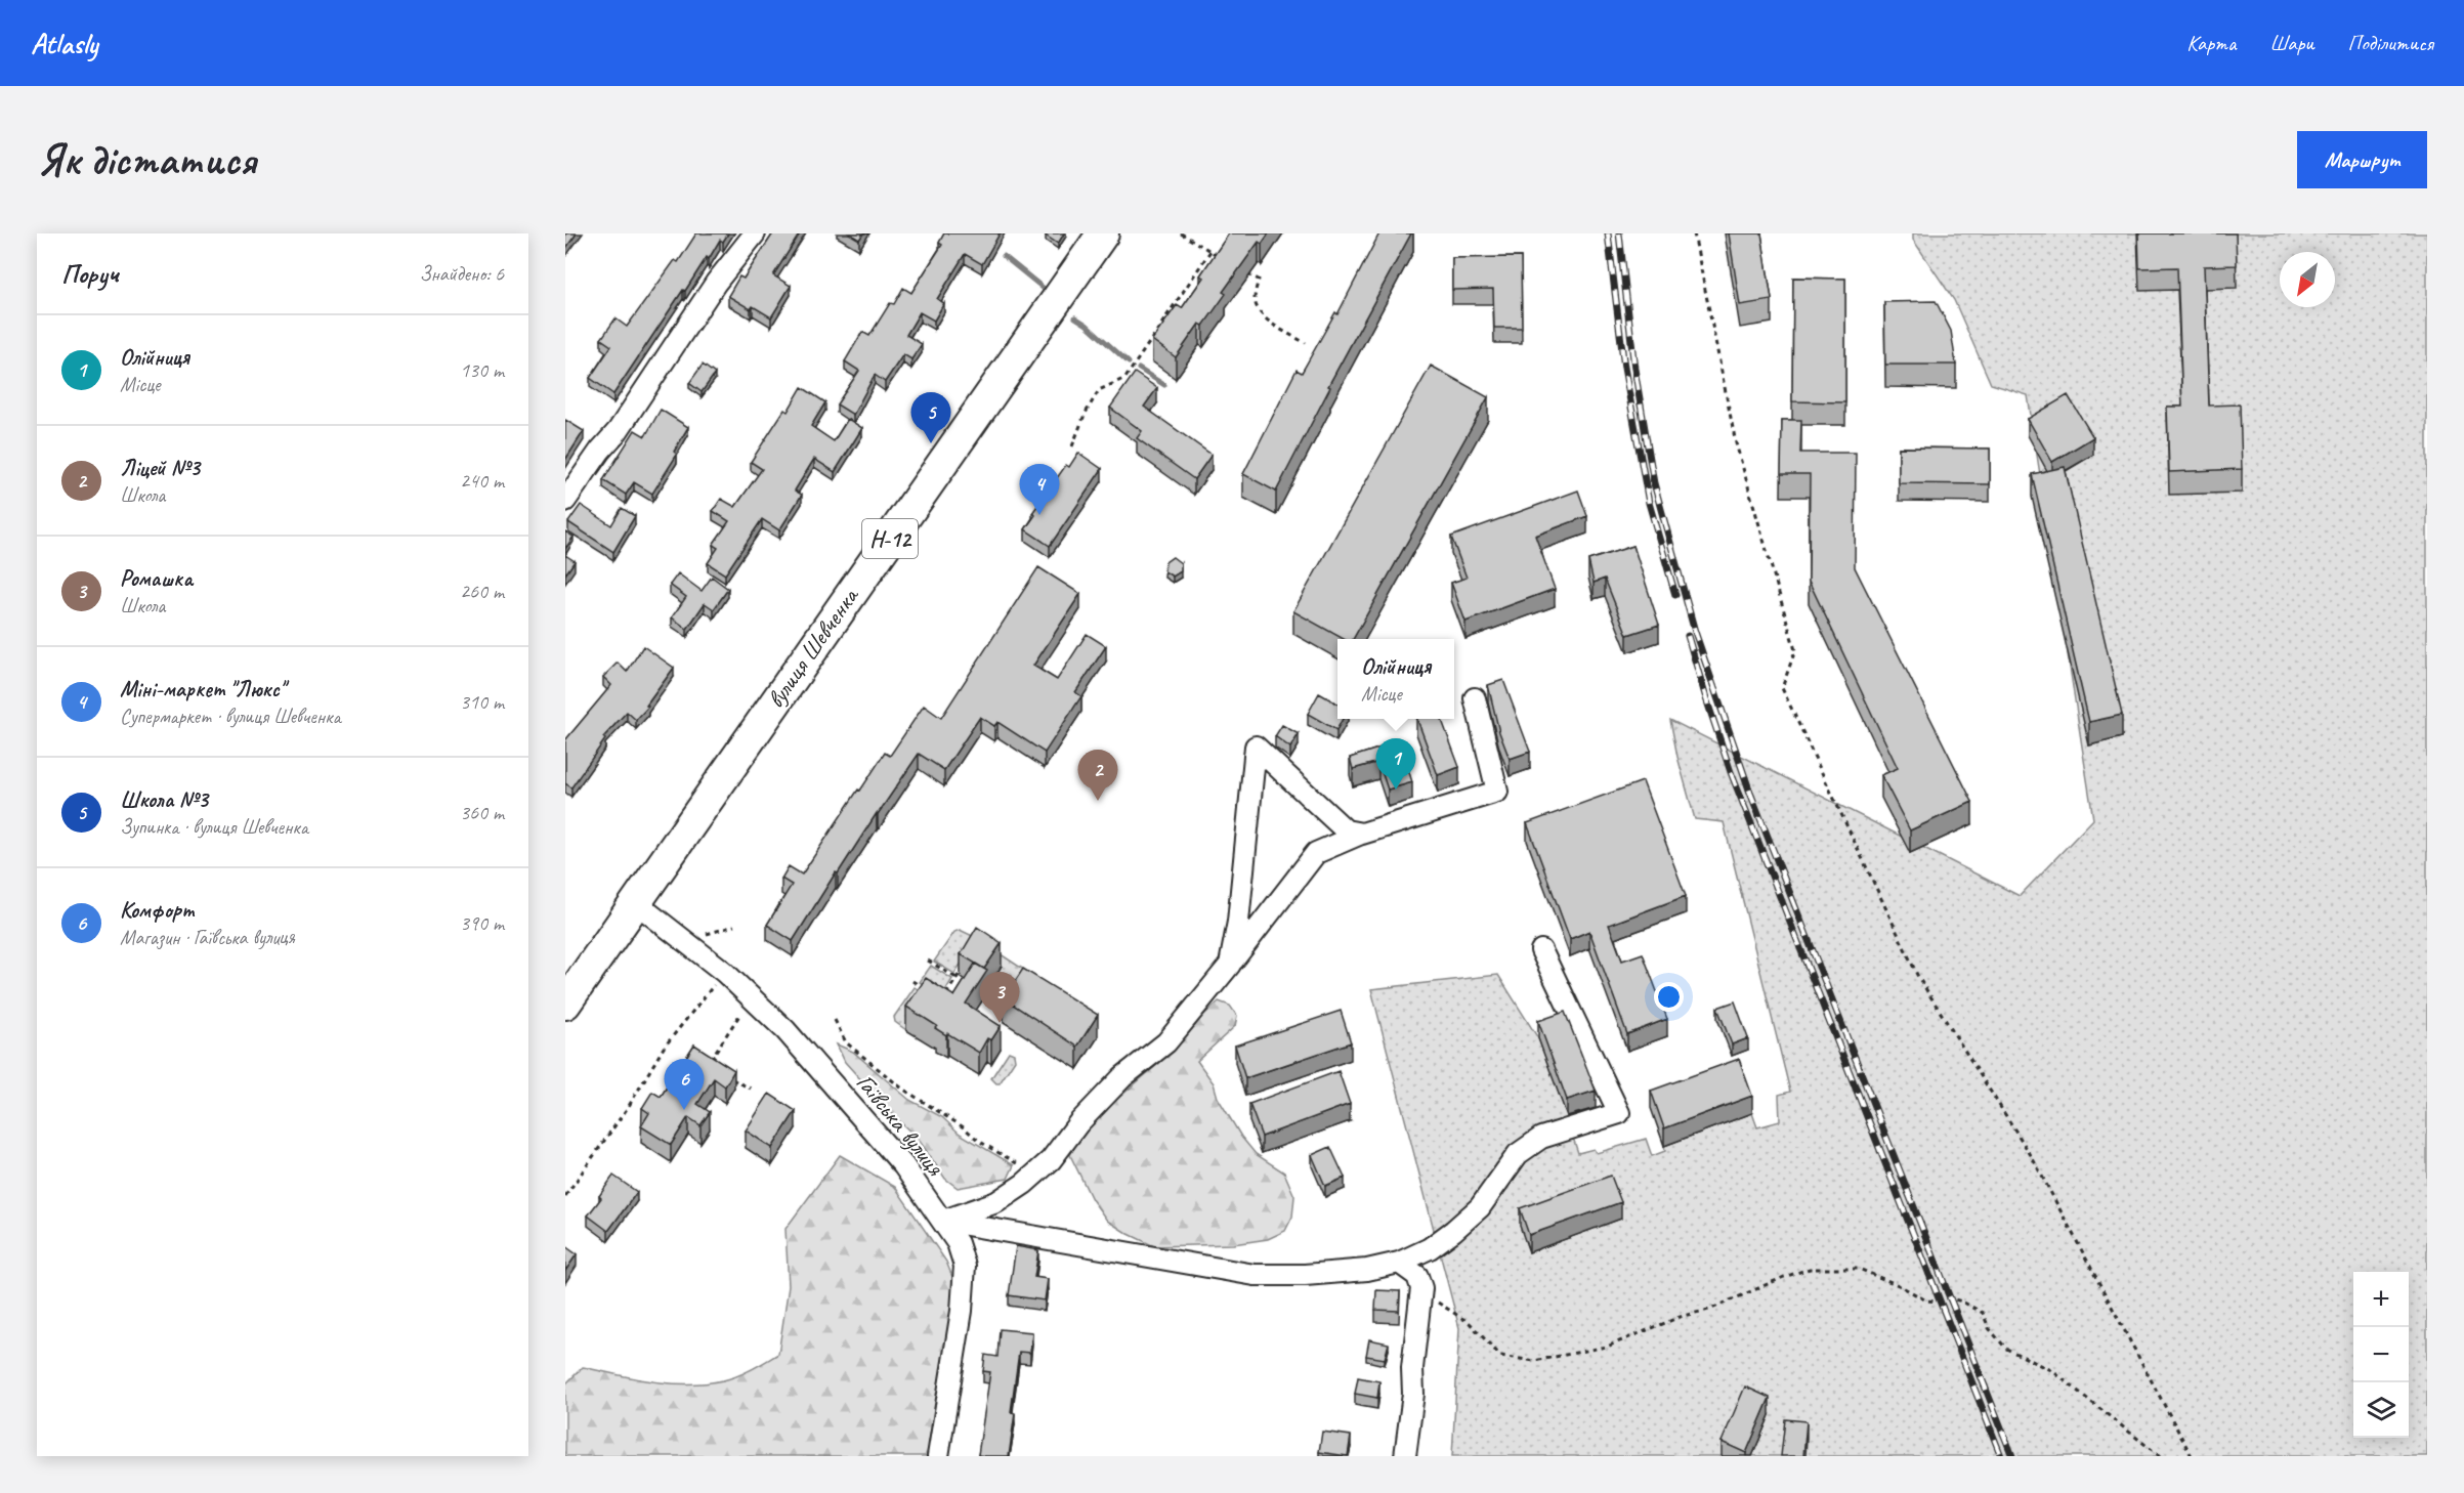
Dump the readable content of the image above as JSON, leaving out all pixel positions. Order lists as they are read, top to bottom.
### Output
{
  "streets": {
    "main road": ["Н-12", "вулиця Шевченка"],
    "street": ["Гаївська вулиця"]
  },
  "crossings": [
    ["вулиця Шевченка", "Гаївська вулиця"]
  ],
  "north": "bottom left",
  "page": {
    "header": "Atlasly",
    "nav": ["Карта", "Шари", "Поділитися"],
    "buttons": "Маршрут",
    "title": "Як дістатися",
    "heading": ["Поруч", "Знайдено: 6"],
    "list": [
      {
        "mark": "1",
        "name": "Олійниця",
        "note": "Місце",
        "value": "130 m"
      },
      {
        "mark": "2",
        "name": "Ліцей №3",
        "note": "Школа",
        "value": "240 m"
      },
      {
        "mark": "3",
        "name": "Ромашка",
        "note": "Школа",
        "value": "260 m"
      },
      {
        "mark": "4",
        "name": "Міні-маркет \"Люкс\"",
        "note": "Супермаркет · вулиця Шевченка",
        "value": "310 m"
      },
      {
        "mark": "5",
        "name": "Школа №3",
        "note": "Зупинка · вулиця Шевченка",
        "value": "360 m"
      },
      {
        "mark": "6",
        "name": "Комфорт",
        "note": "Магазин · Гаївська вулиця",
        "value": "390 m"
      }
    ],
    "pins": [
      "5",
      "4",
      "1",
      "2",
      "3",
      "6"
    ],
    "popup": ["Олійниця", "Місце"],
    "map_buttons": ["+", "−"]
  }
}
